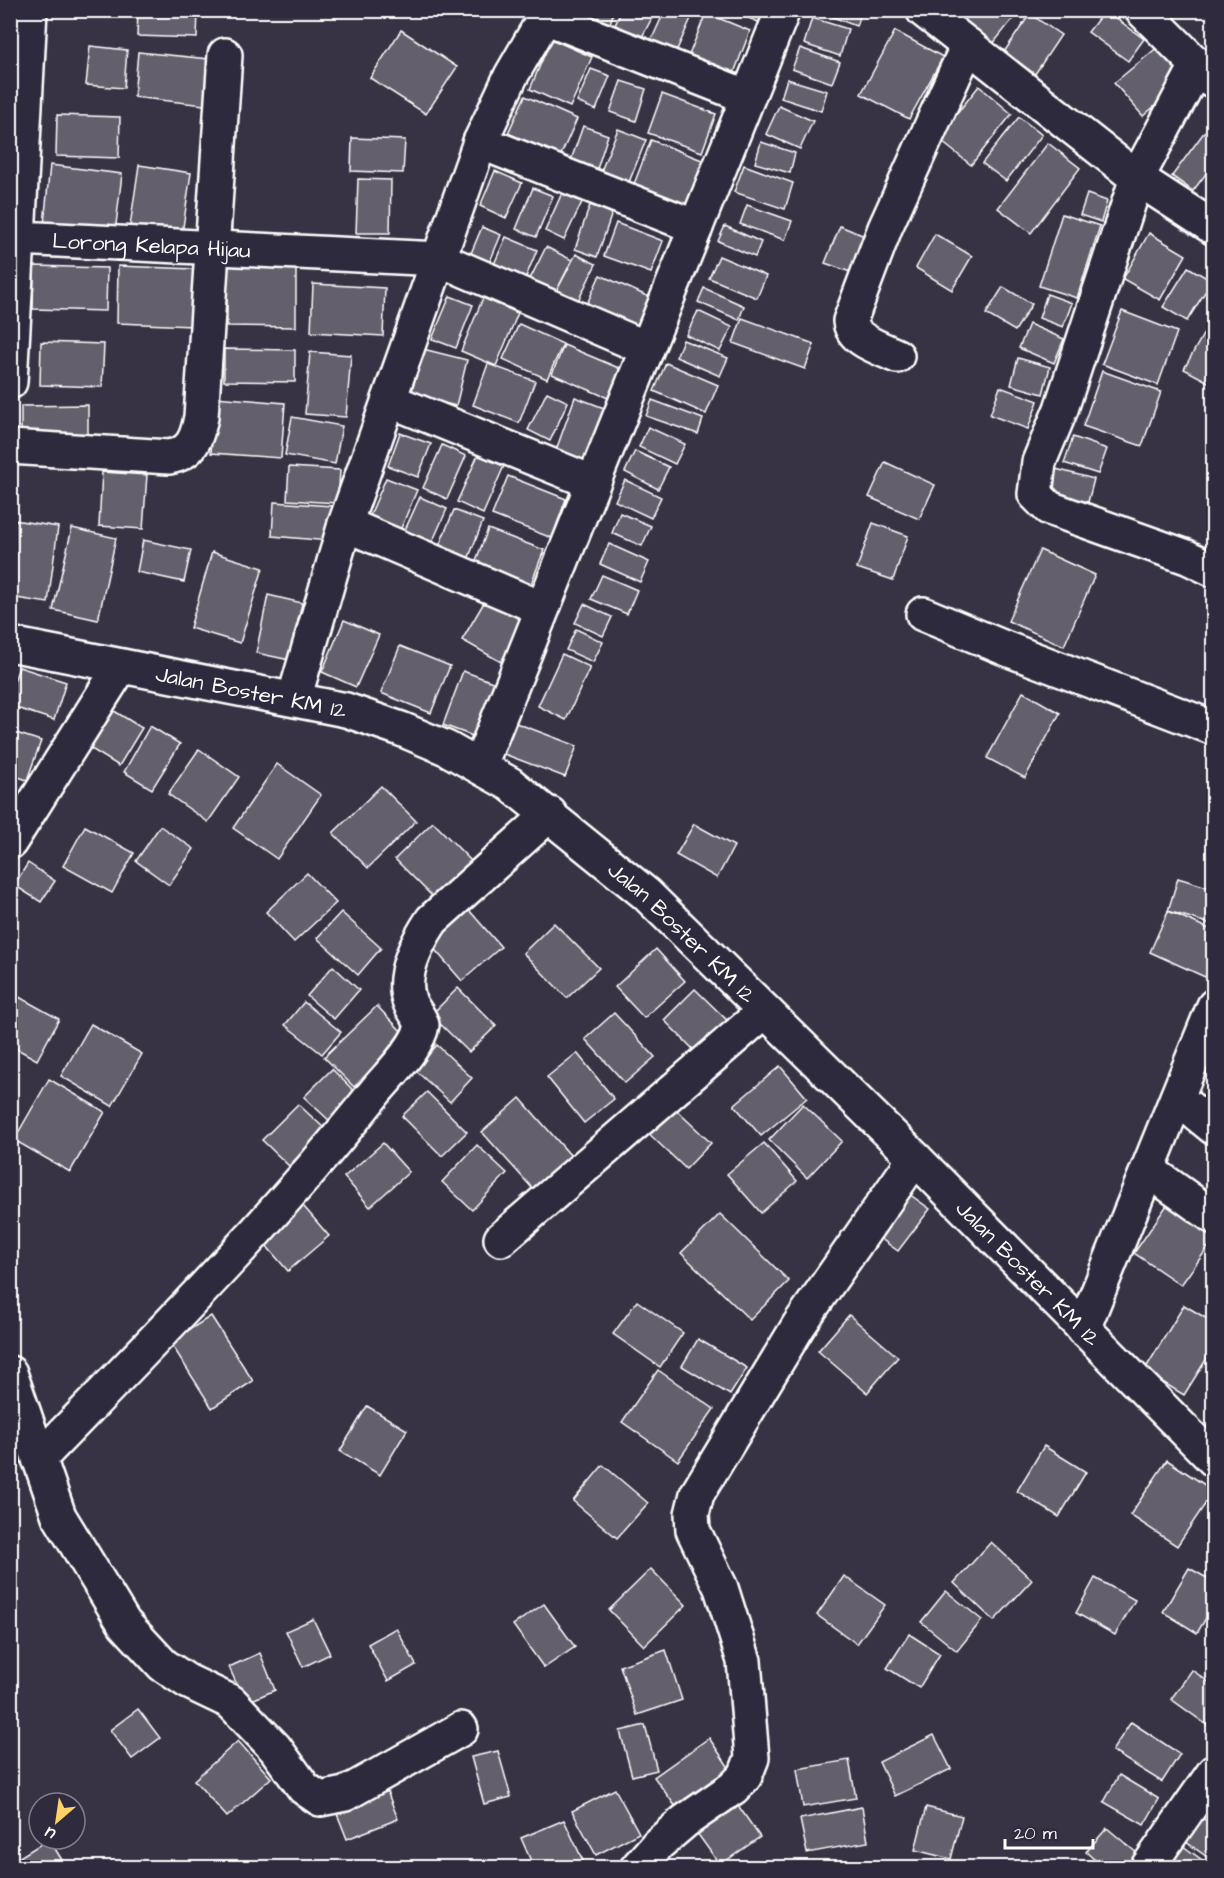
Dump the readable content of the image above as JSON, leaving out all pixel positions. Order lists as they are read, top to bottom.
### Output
{
  "streets": {
    "street": ["Lorong Kelapa Hijau", "Jalan Boster KM 12"]
  },
  "scale_bar": "20 m",
  "north": "bottom left"
}
